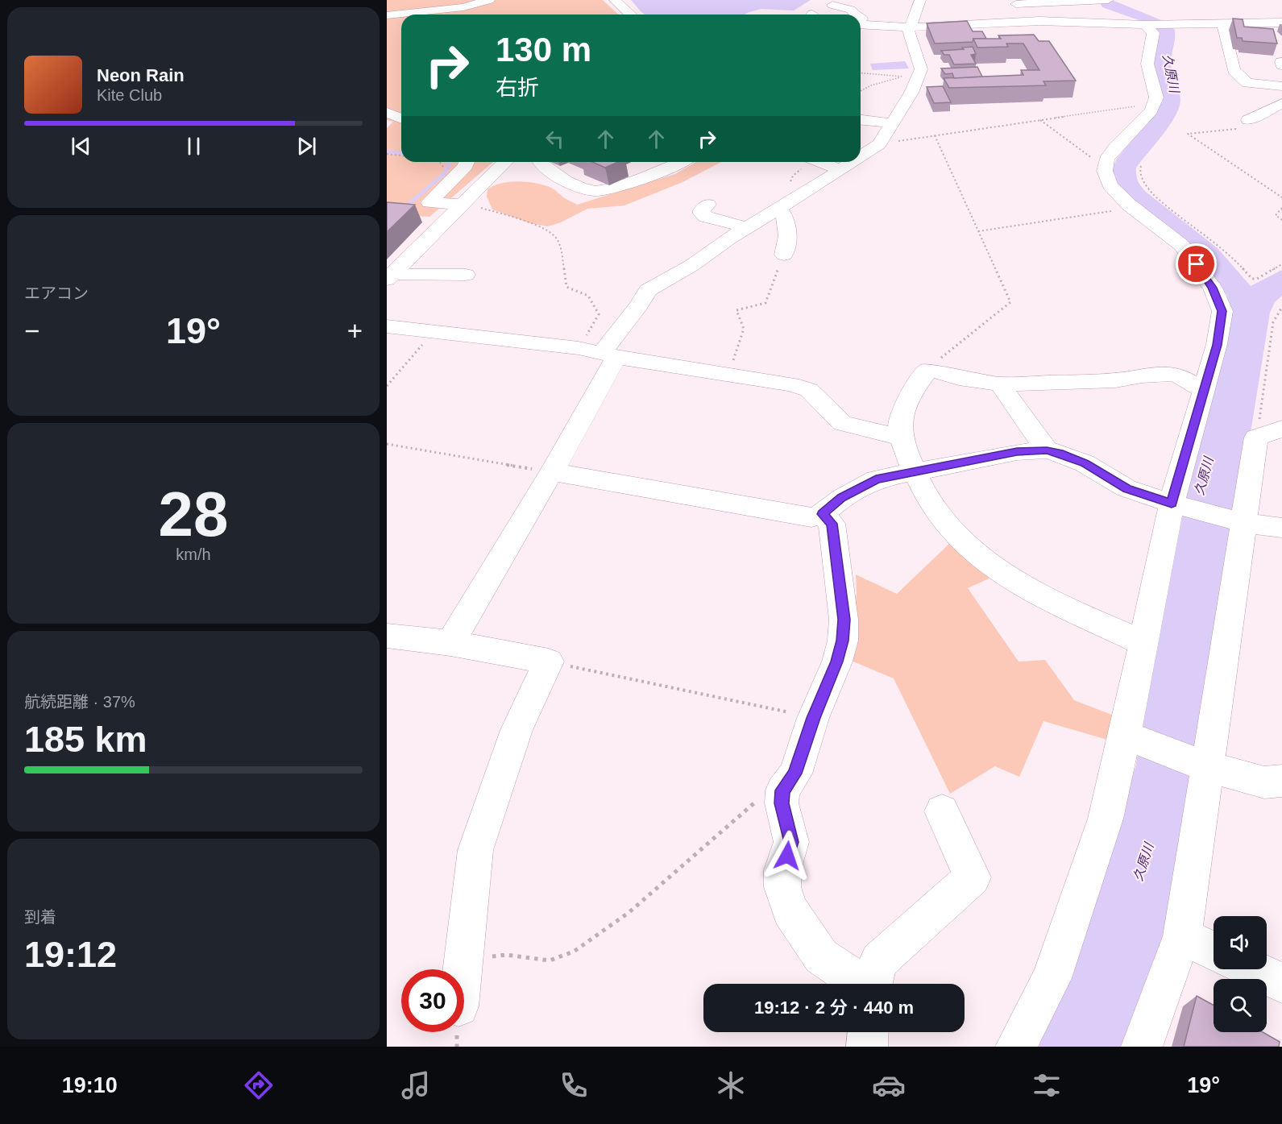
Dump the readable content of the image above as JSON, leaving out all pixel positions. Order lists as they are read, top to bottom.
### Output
{
  "water": ["久原川"],
  "page": {
    "turn": ["130 m", "右折"],
    "song": ["Neon Rain", "Kite Club"],
    "tile": [
      "エアコン",
      ["28", "km/h"],
      ["航続距離 · 37%", "185 km"],
      ["到着", "19:12"]
    ],
    "heat": ["−", "19°", "+"],
    "limit": "30",
    "trip": "19:12 · 2 分 · 440 m",
    "tabs": ["19:10", "19°"]
  }
}
